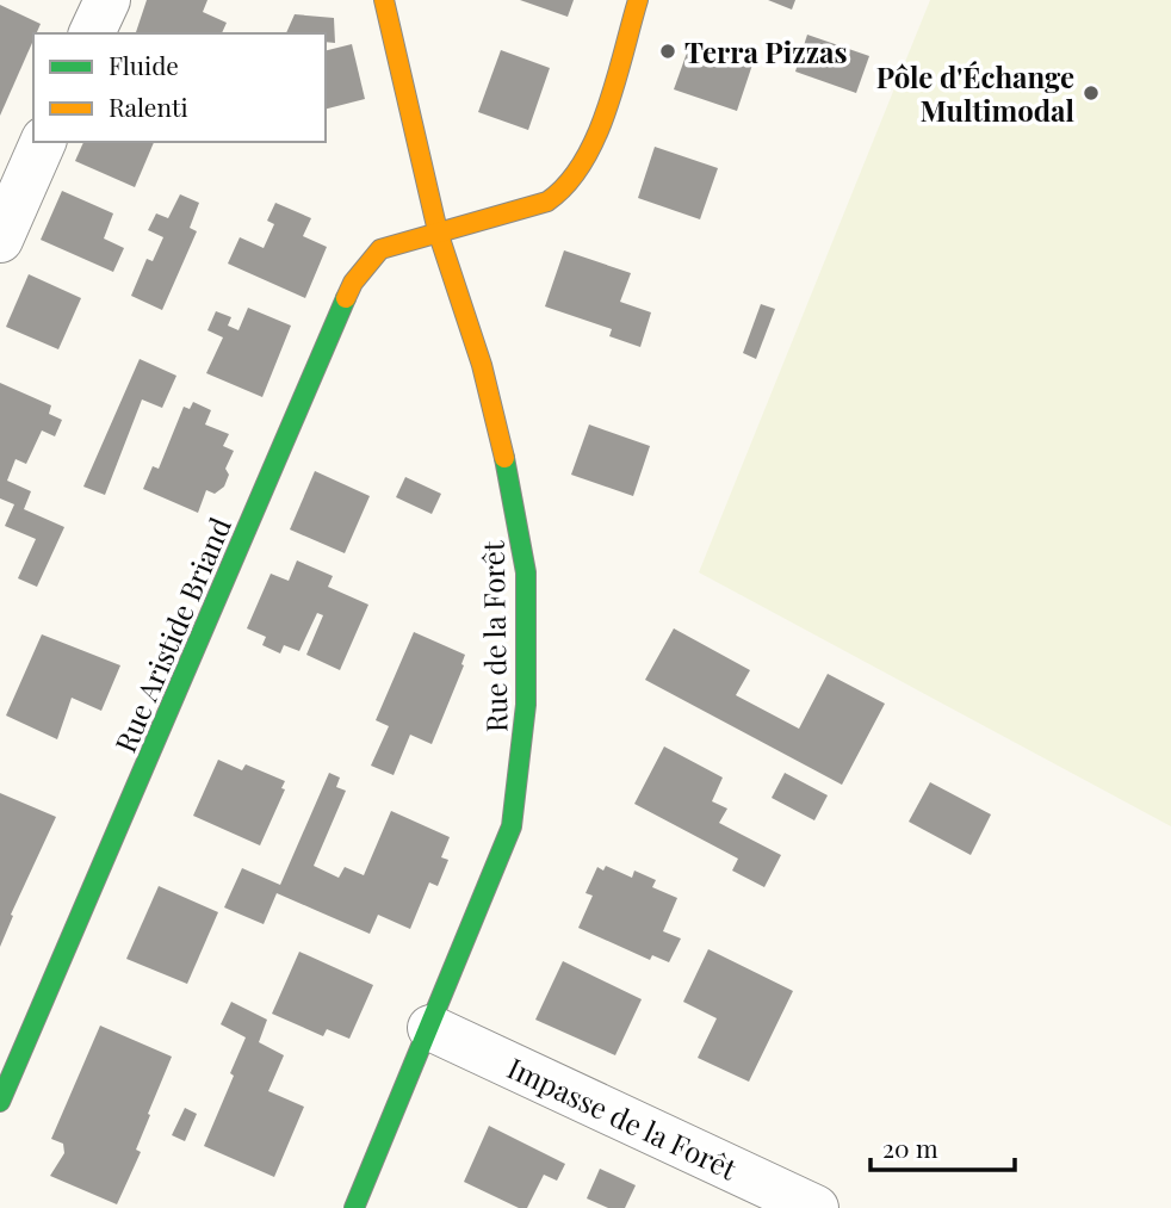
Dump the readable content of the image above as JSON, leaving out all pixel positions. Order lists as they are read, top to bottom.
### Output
{
  "streets": {
    "street": ["Rue Aristide Briand", "Rue de la Forêt", "Impasse de la Forêt"]
  },
  "crossings": [
    ["Rue Aristide Briand", "Rue de la Forêt"],
    ["Rue de la Forêt", "Impasse de la Forêt"]
  ],
  "places": ["Terra Pizzas", "Pôle d'Échange Multimodal"],
  "legend": ["Fluide", "Ralenti"],
  "scale_bar": "20 m"
}
